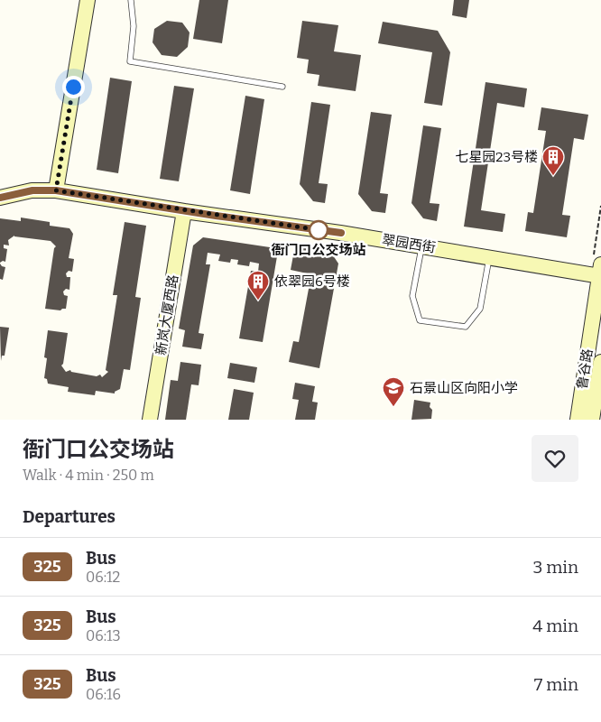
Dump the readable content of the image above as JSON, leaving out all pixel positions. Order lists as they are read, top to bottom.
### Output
{
  "streets": {
    "street": ["翠园西街", "新岚大厦西路", "鲁谷路"]
  },
  "crossings": [
    ["翠园西街", "新岚大厦西路"],
    ["翠园西街", "鲁谷路"]
  ],
  "places": {
    "building": ["七星园23号楼", "依翠园6号楼"],
    "other": ["衙门口公交场站"],
    "school or university": ["石景山区向阳小学"]
  },
  "lines": ["bus line 325"],
  "page": {
    "heading": [
      ["衙门口公交场站", "Walk · 4 min · 250 m"],
      "Departures"
    ],
    "list": [
      {
        "mark": "325",
        "name": "Bus",
        "note": "06:12",
        "value": "3 min"
      },
      {
        "mark": "325",
        "name": "Bus",
        "note": "06:13",
        "value": "4 min"
      },
      {
        "mark": "325",
        "name": "Bus",
        "note": "06:16",
        "value": "7 min"
      }
    ]
  }
}
